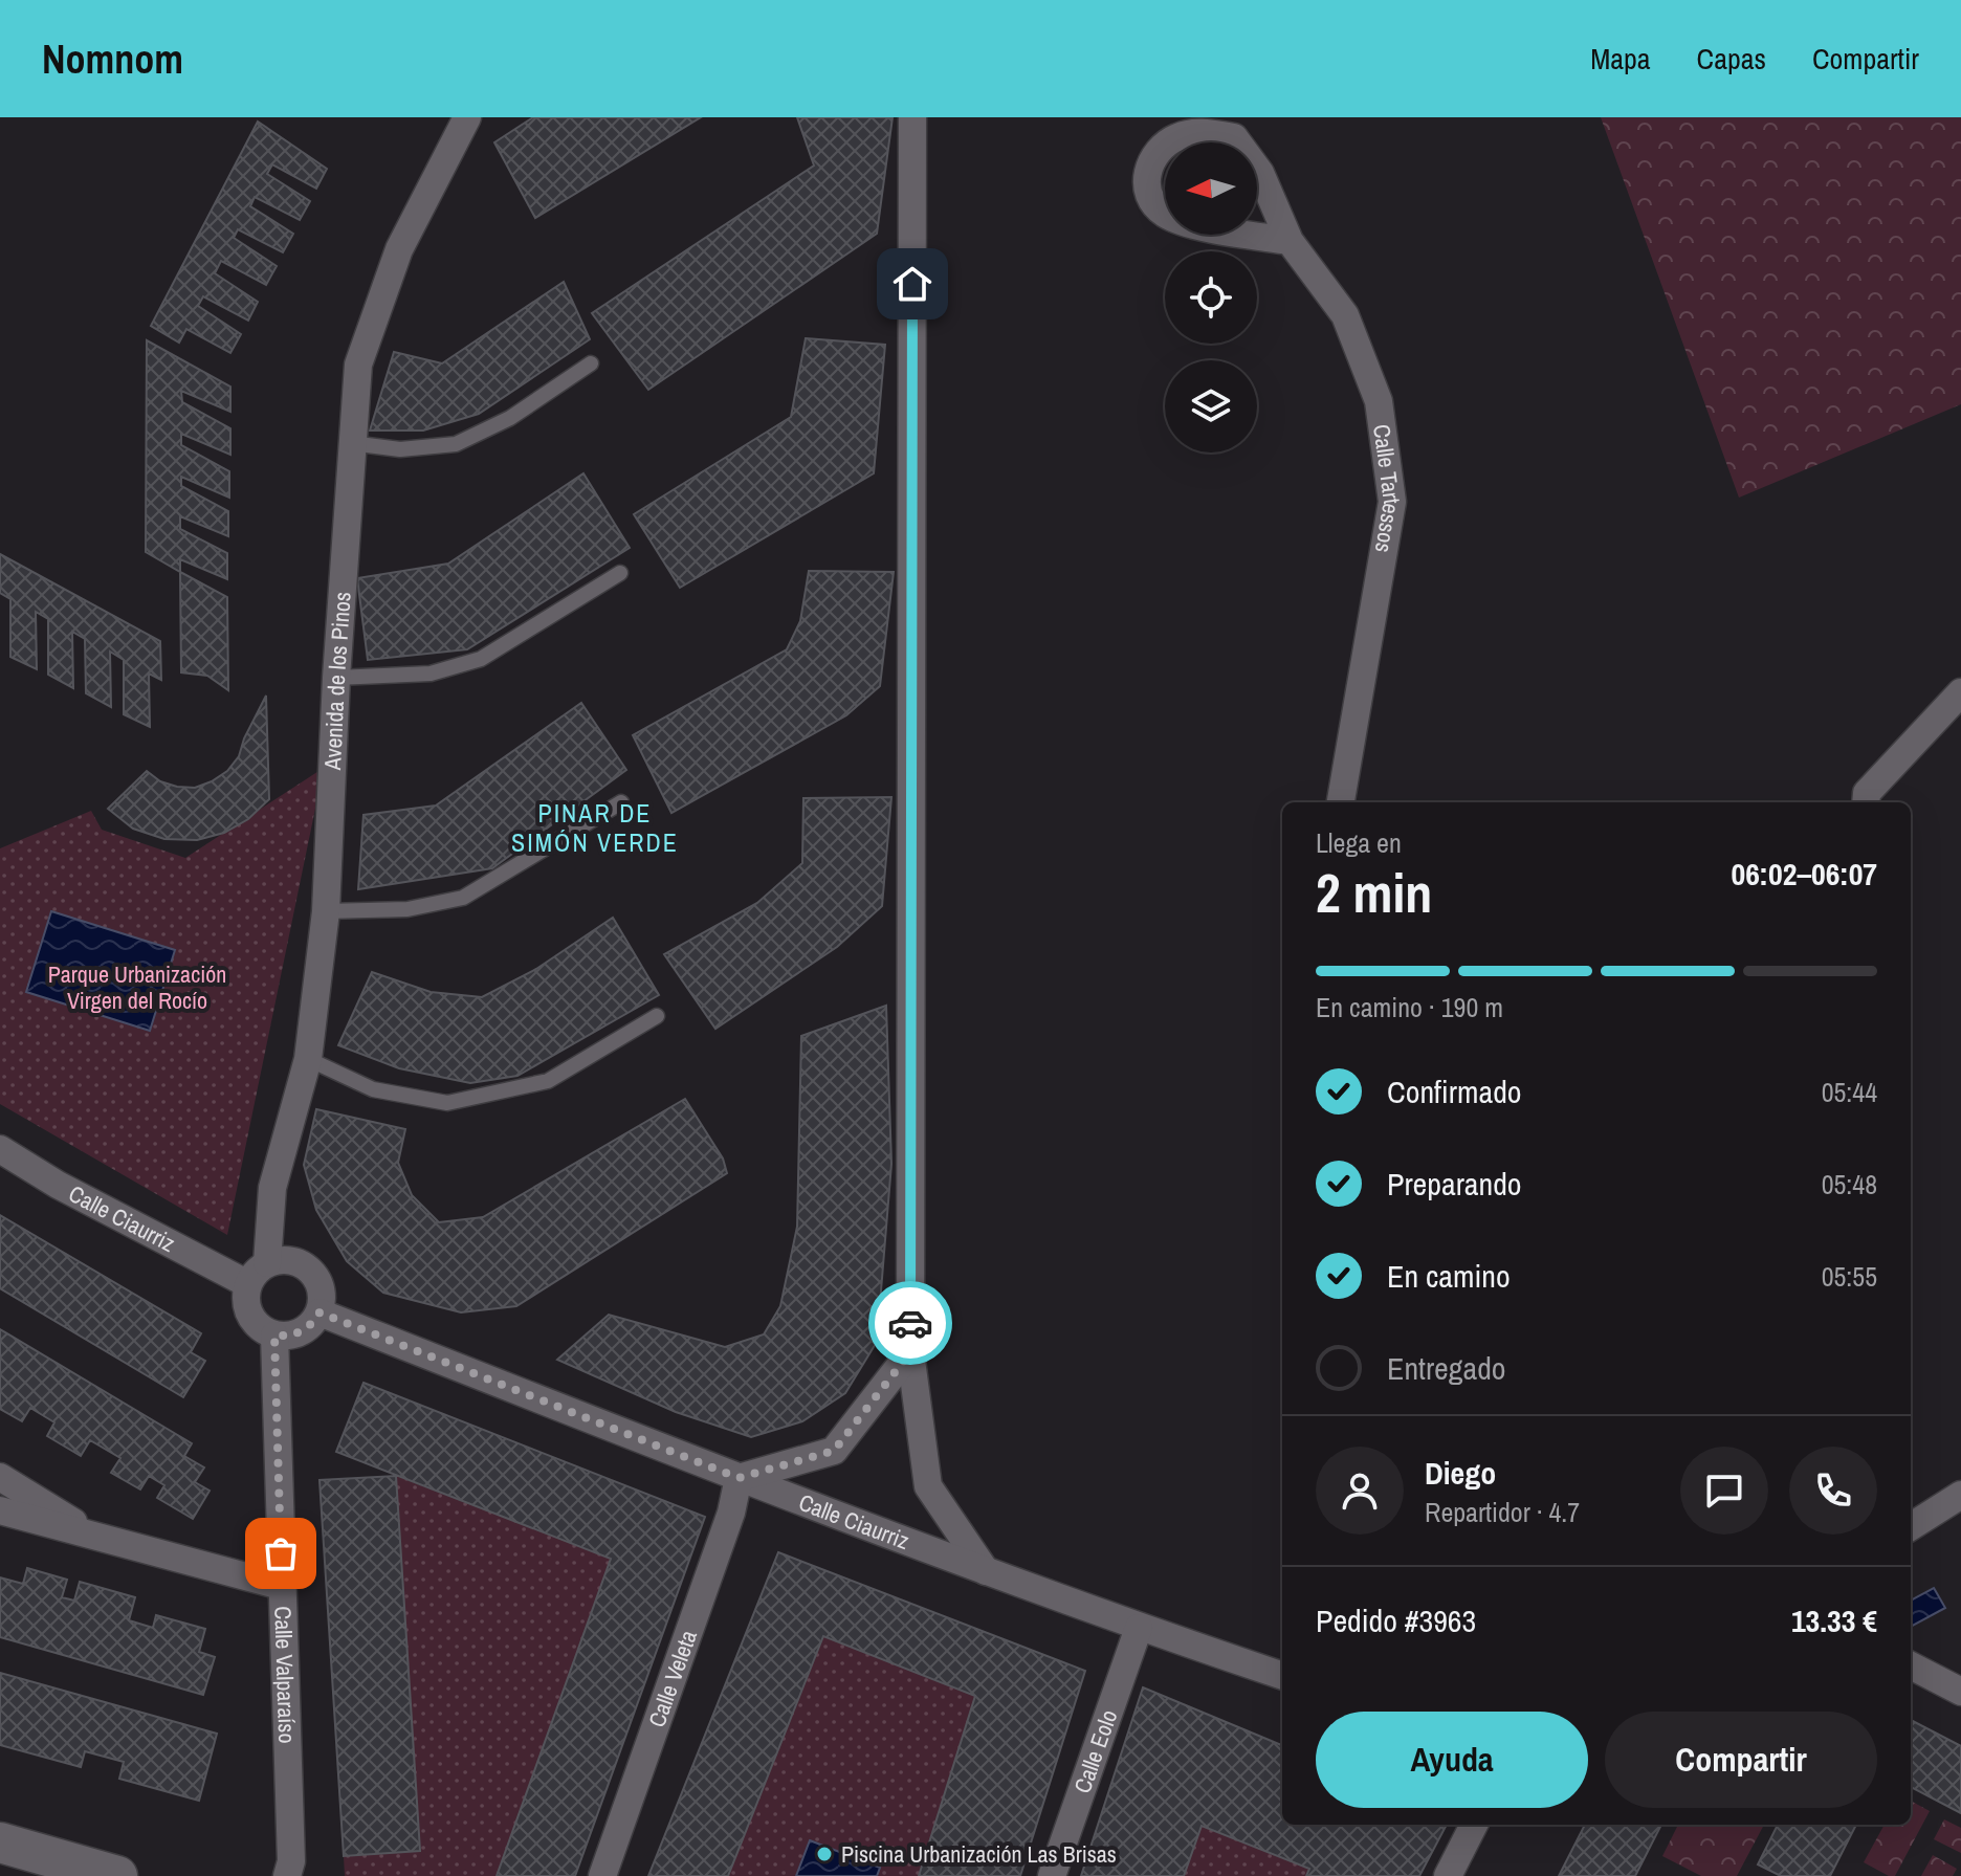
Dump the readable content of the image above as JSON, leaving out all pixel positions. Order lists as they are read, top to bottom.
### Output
{
  "streets": {
    "street": [
      "Calle Tartessos",
      "Avenida de los Pinos",
      "Calle Ciaurriz",
      "Calle Valparaíso",
      "Calle Veleta",
      "Calle Eolo"
    ]
  },
  "crossings": [
    ["Avenida de los Pinos", "Calle Ciaurriz"],
    ["Avenida de los Pinos", "Calle Valparaíso"],
    ["Calle Ciaurriz", "Calle Valparaíso"],
    ["Calle Ciaurriz", "Calle Veleta"],
    ["Calle Ciaurriz", "Calle Eolo"]
  ],
  "districts": ["PINAR DE SIMÓN VERDE"],
  "parks": ["Parque Urbanización Virgen del Rocío"],
  "places": ["Piscina Urbanización Las Brisas"],
  "north": "left",
  "page": {
    "header": "Nomnom",
    "nav": ["Mapa", "Capas", "Compartir"],
    "heading": ["2 min", "Llega en", "06:02–06:07"],
    "panel": [
      "Diego",
      "Repartidor · 4.7",
      "Pedido #3963",
      "13.33 €"
    ],
    "bar": "En camino · 190 m",
    "list": [
      ["Confirmado", "05:44"],
      ["Preparando", "05:48"],
      ["En camino", "05:55"],
      "Entregado"
    ],
    "buttons": ["Ayuda", "Compartir"]
  }
}
